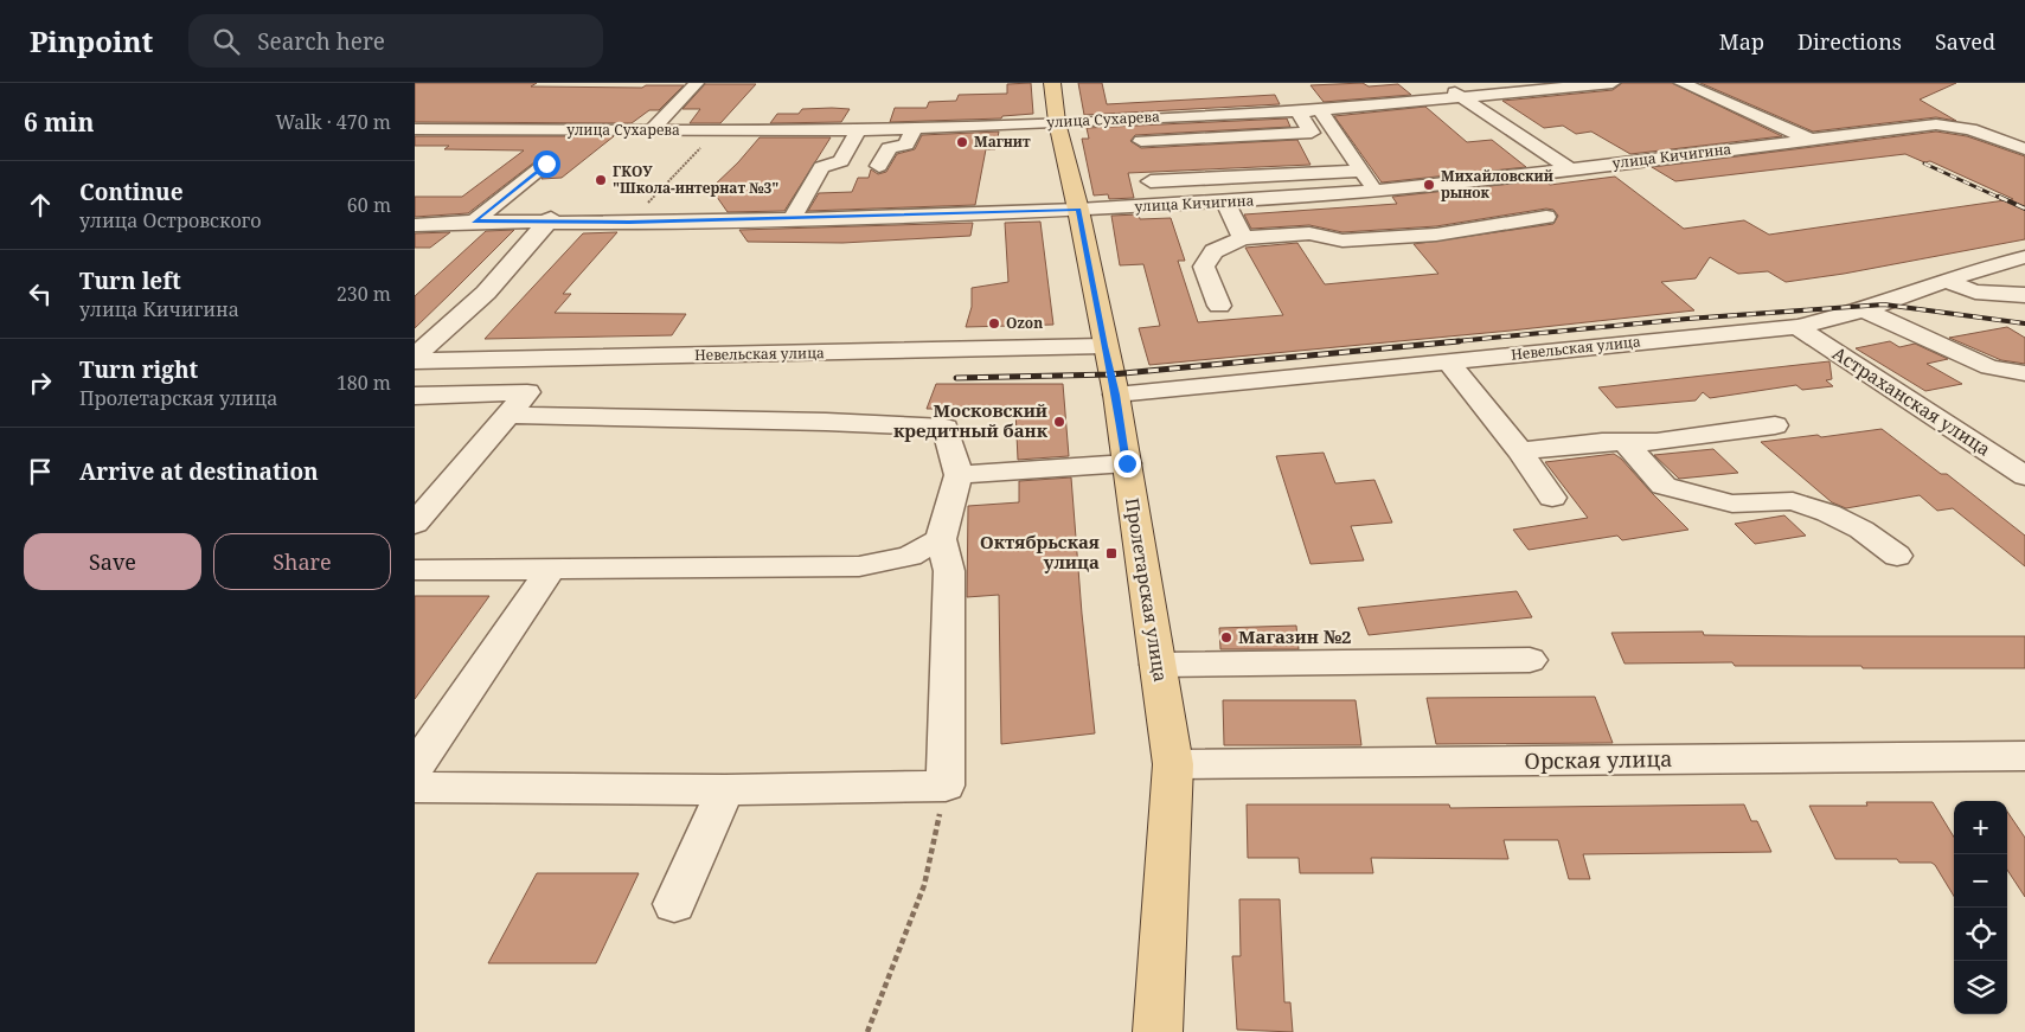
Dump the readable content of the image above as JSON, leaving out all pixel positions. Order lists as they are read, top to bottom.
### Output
{
  "streets": {
    "main road": ["Пролетарская улица"],
    "street": [
      "улица Сухарева",
      "улица Кичигина",
      "Невельская улица",
      "Астраханская улица",
      "Орская улица"
    ]
  },
  "crossings": [
    ["улица Сухарева", "Пролетарская улица"],
    ["улица Кичигина", "Пролетарская улица"],
    ["Невельская улица", "Астраханская улица"],
    ["Невельская улица", "Пролетарская улица"],
    ["Пролетарская улица", "Орская улица"]
  ],
  "places": {
    "other": [
      "Магнит",
      "ГКОУ \"Школа-интернат №3\"",
      "Михайловский рынок",
      "Ozon",
      "Московский кредитный банк",
      "Магазин №2"
    ],
    "transit": ["Октябрьская улица"]
  },
  "page": {
    "header": "Pinpoint",
    "search": "Search here",
    "nav": ["Map", "Directions", "Saved"],
    "heading": ["6 min", "Walk · 470 m"],
    "list": [
      ["Continue", "улица Островского", "60 m"],
      ["Turn left", "улица Кичигина", "230 m"],
      ["Turn right", "Пролетарская улица", "180 m"],
      "Arrive at destination"
    ],
    "buttons": ["Save", "Share"],
    "map_buttons": ["+", "−"]
  }
}
